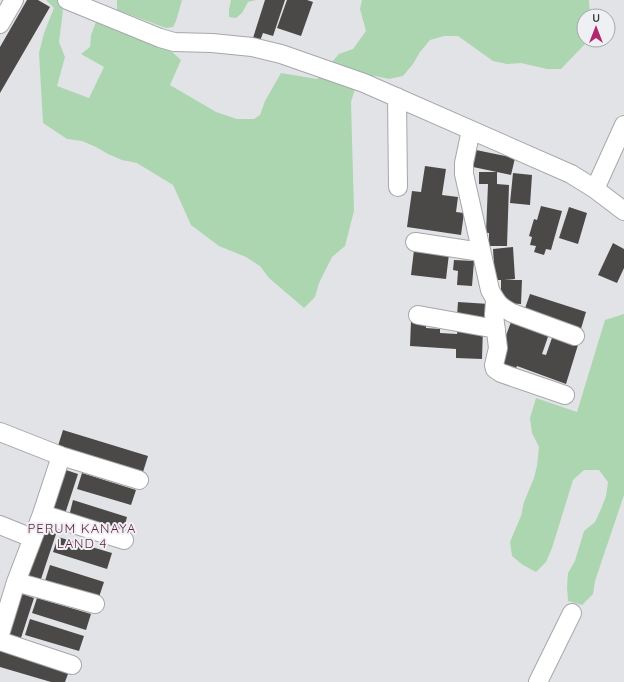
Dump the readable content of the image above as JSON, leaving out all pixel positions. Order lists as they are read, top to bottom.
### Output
{
  "districts": ["PERUM KANAYA LAND 4"],
  "north": "top"
}
